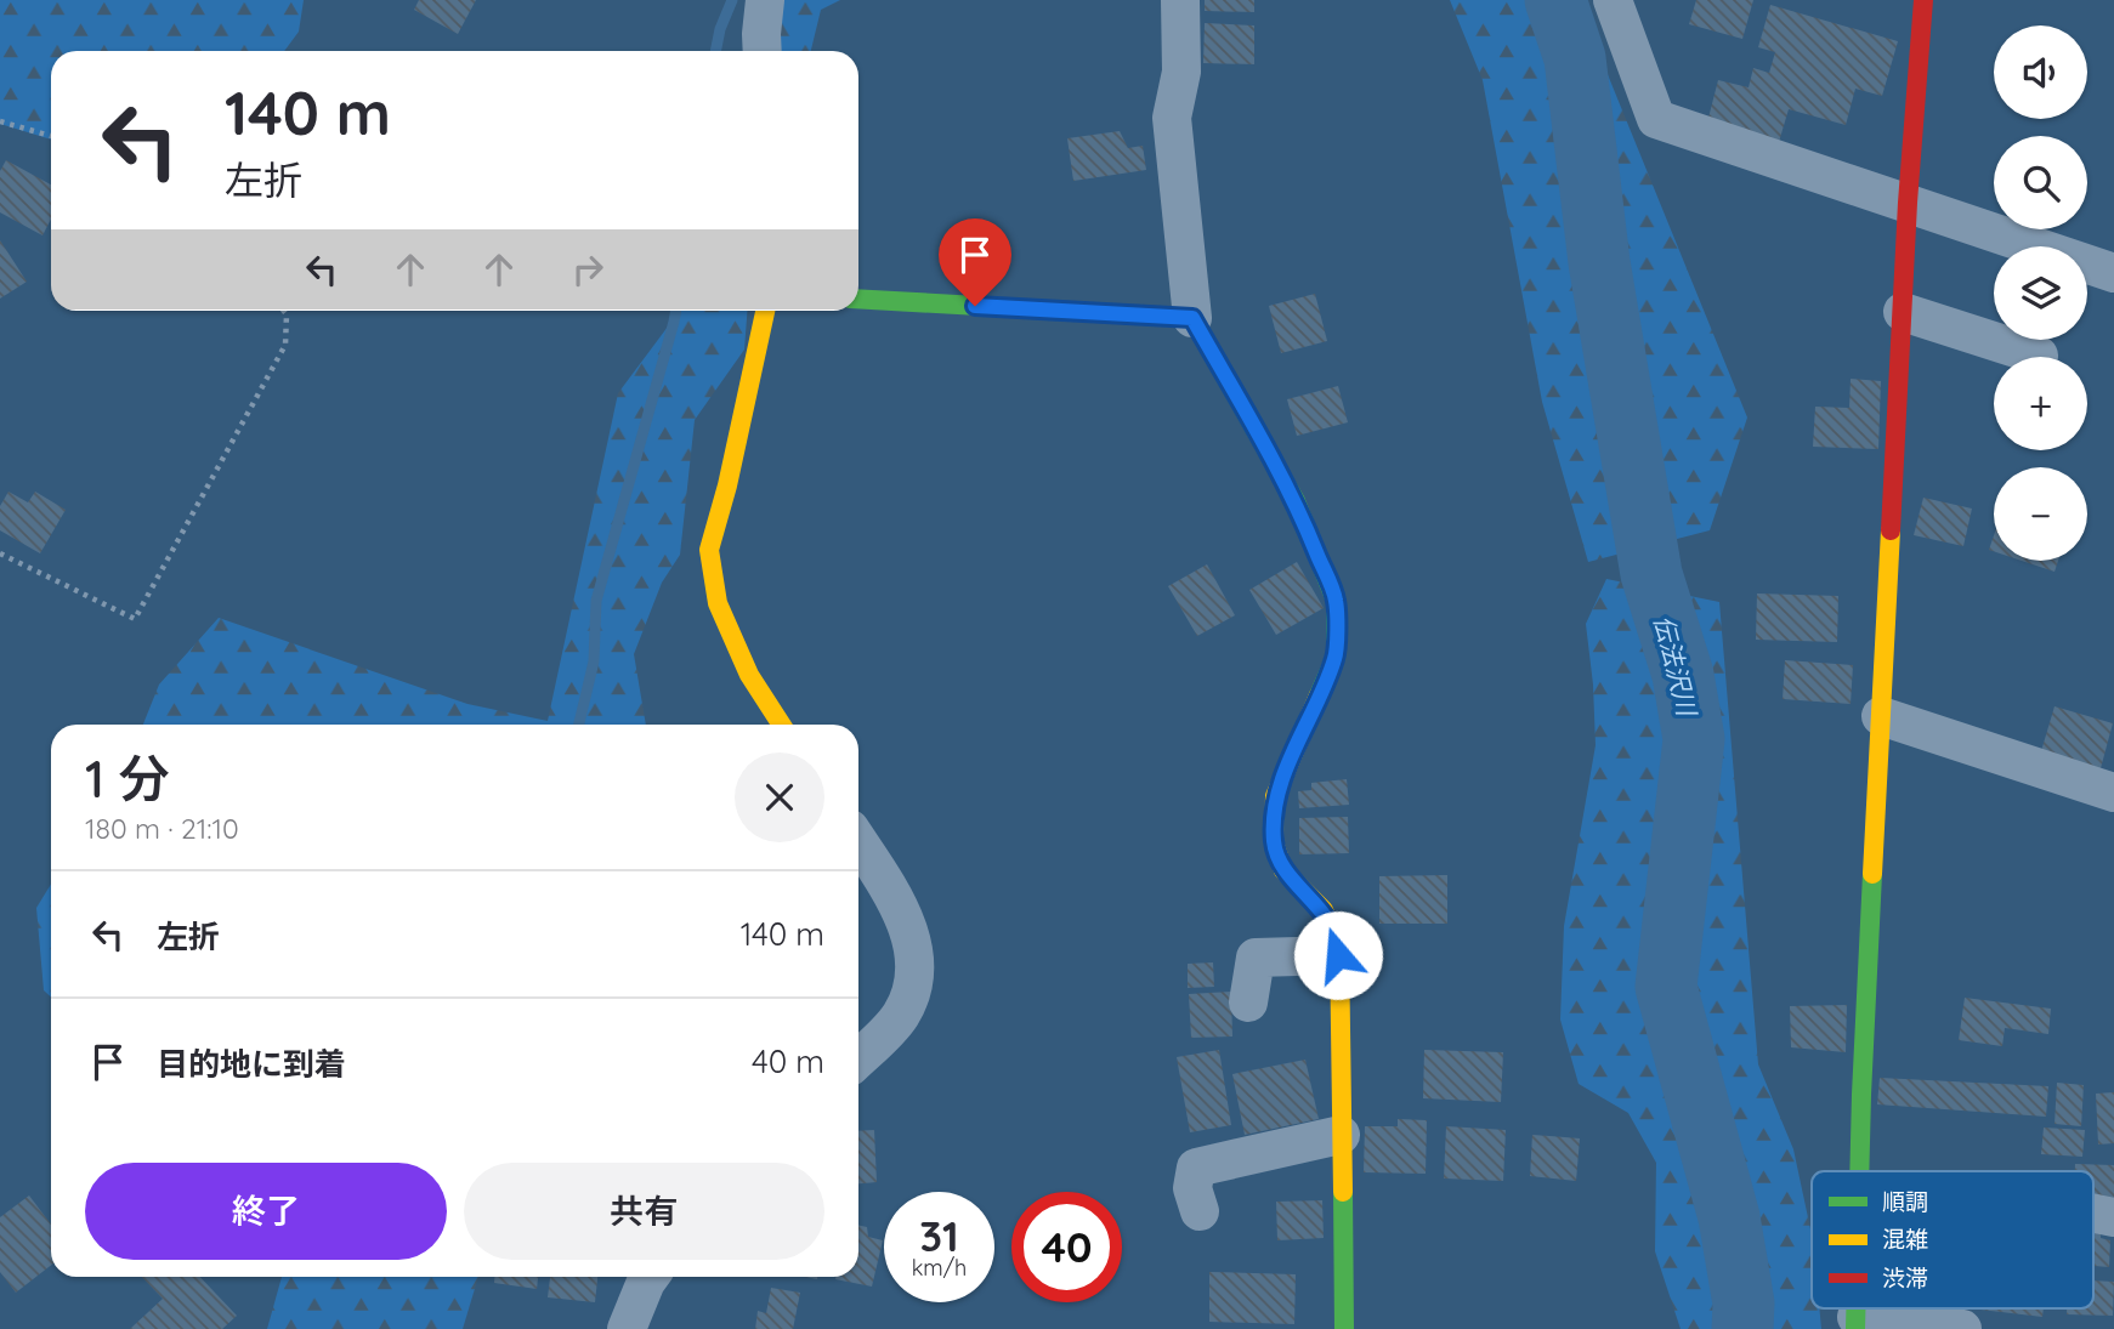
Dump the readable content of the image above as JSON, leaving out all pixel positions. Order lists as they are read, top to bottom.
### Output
{
  "water": ["伝法沢川"],
  "legend": ["順調", "混雑", "渋滞"],
  "page": {
    "map_buttons": ["+", "−"],
    "turn": ["140 m", "左折"],
    "heading": ["1 分", "180 m · 21:10"],
    "list": [
      {
        "name": "左折",
        "value": "140 m"
      },
      {
        "name": "目的地に到着",
        "value": "40 m"
      }
    ],
    "buttons": ["終了", "共有"],
    "speed": "31 km/h",
    "limit": "40"
  }
}
